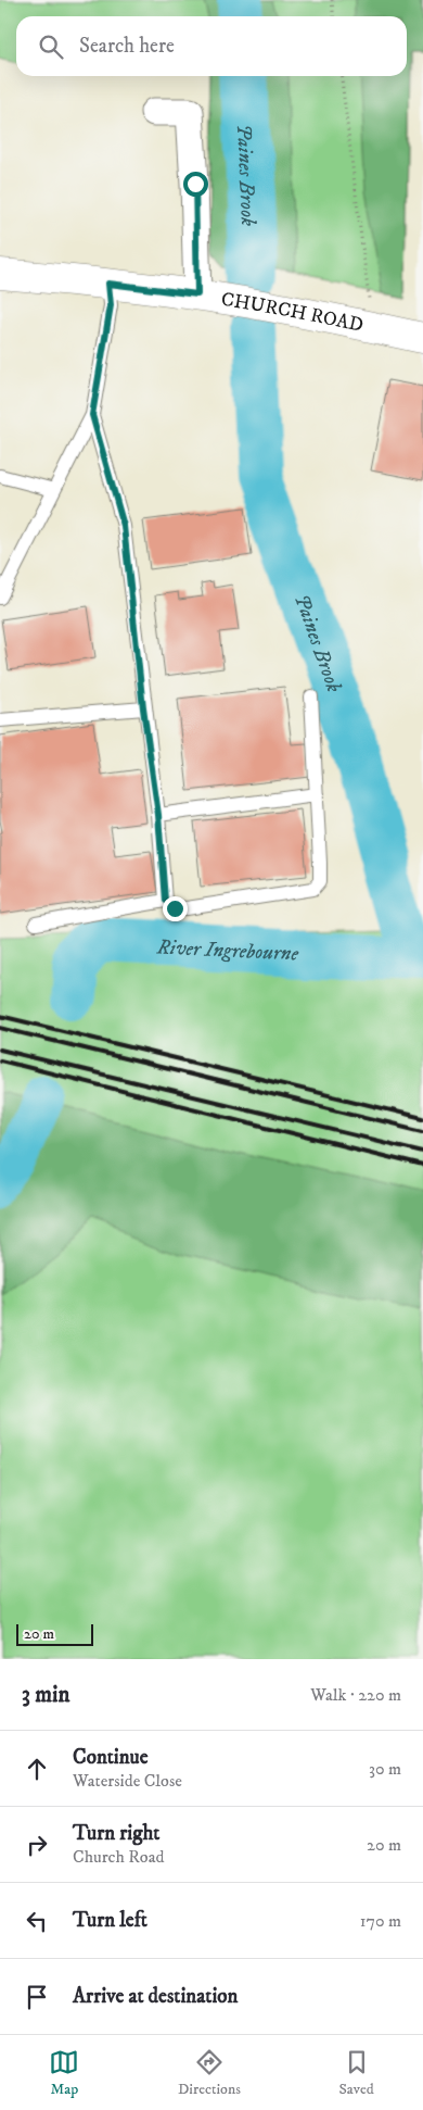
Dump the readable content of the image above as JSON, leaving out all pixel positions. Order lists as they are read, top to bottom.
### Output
{
  "streets": {
    "street": ["CHURCH ROAD"]
  },
  "water": ["Paines Brook", "River Ingrebourne"],
  "scale_bar": "20 m",
  "page": {
    "search": "Search here",
    "scale": "20 m",
    "heading": ["3 min", "Walk · 220 m"],
    "list": [
      ["Continue", "Waterside Close", "30 m"],
      ["Turn right", "Church Road", "20 m"],
      ["Turn left", "170 m"],
      "Arrive at destination"
    ],
    "nav": ["Map", "Directions", "Saved"]
  }
}
